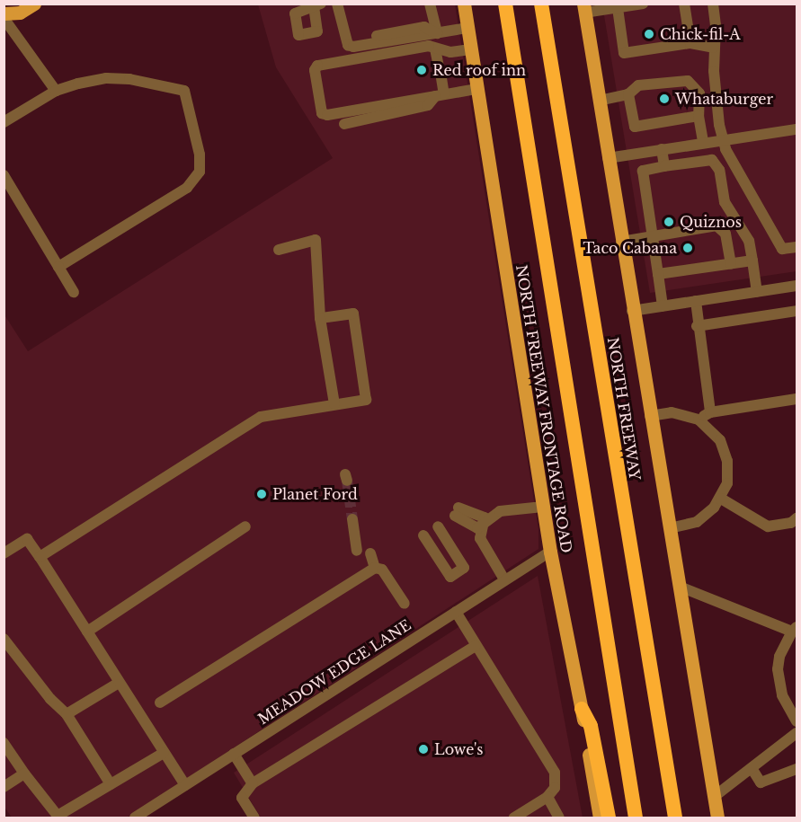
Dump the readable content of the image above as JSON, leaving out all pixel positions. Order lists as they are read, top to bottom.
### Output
{
  "streets": {
    "highway": ["NORTH FREEWAY"],
    "main road": ["NORTH FREEWAY FRONTAGE ROAD"],
    "street": ["MEADOW EDGE LANE"]
  },
  "crossings": [
    ["NORTH FREEWAY FRONTAGE ROAD", "MEADOW EDGE LANE"]
  ],
  "places": [
    "Chick-fil-A",
    "Red roof inn",
    "Whataburger",
    "Quiznos",
    "Taco Cabana",
    "Planet Ford",
    "Lowe's"
  ]
}
